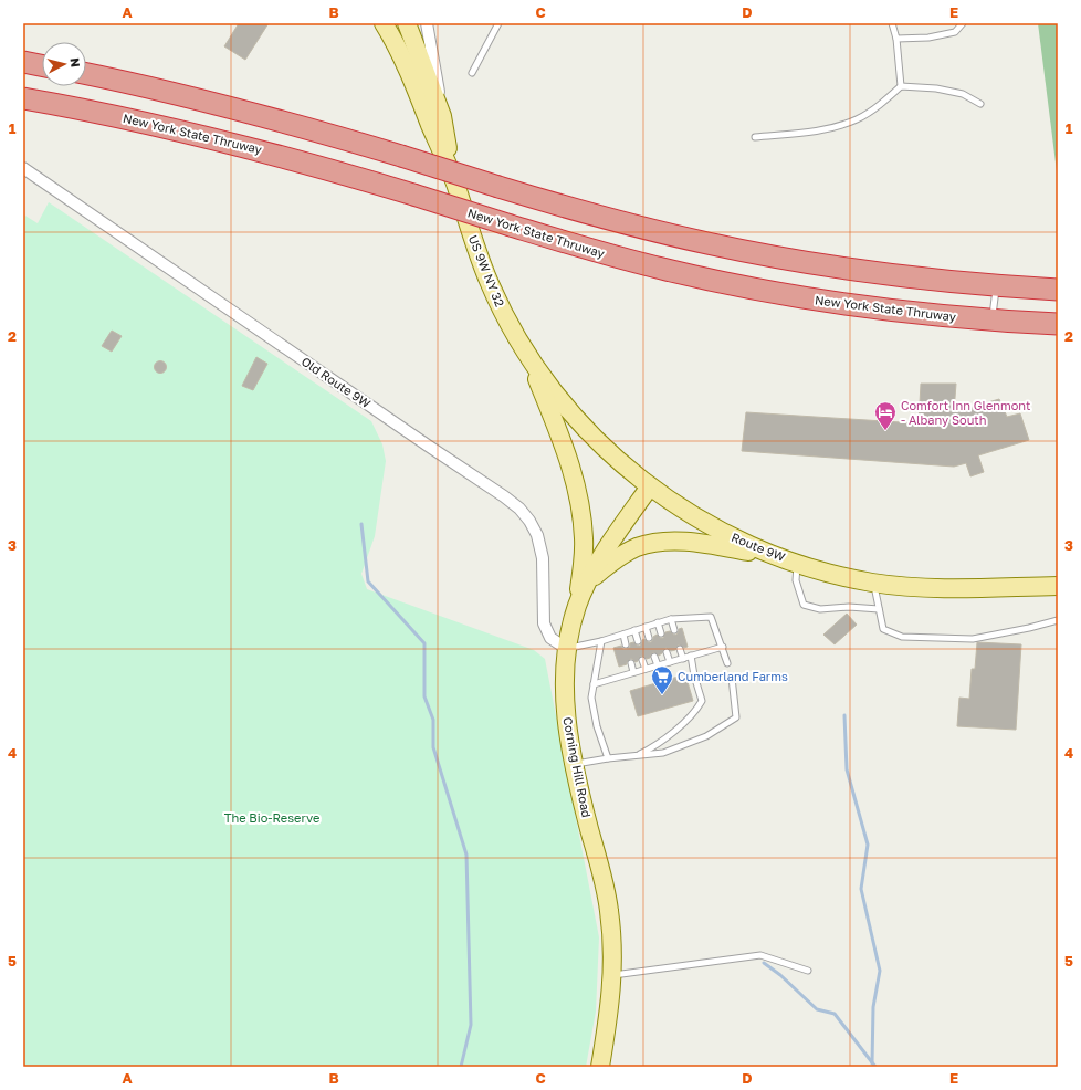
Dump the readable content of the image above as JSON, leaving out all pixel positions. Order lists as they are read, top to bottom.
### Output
{
  "streets": {
    "highway": ["New York State Thruway"],
    "main road": ["US 9W NY 32", "Route 9W", "Corning Hill Road"],
    "street": ["Old Route 9W"]
  },
  "crossings": [
    ["US 9W NY 32", "Route 9W"],
    ["Old Route 9W", "Corning Hill Road"],
    ["Route 9W", "Corning Hill Road"]
  ],
  "parks": ["The Bio-Reserve"],
  "places": {
    "hotel": ["Comfort Inn Glenmont - Albany South"],
    "supermarket": ["Cumberland Farms"]
  },
  "north": "right",
  "grid": {
    "columns": [
      "A",
      "B",
      "C",
      "D",
      "E"
    ],
    "rows": [
      "1",
      "2",
      "3",
      "4",
      "5"
    ]
  }
}
